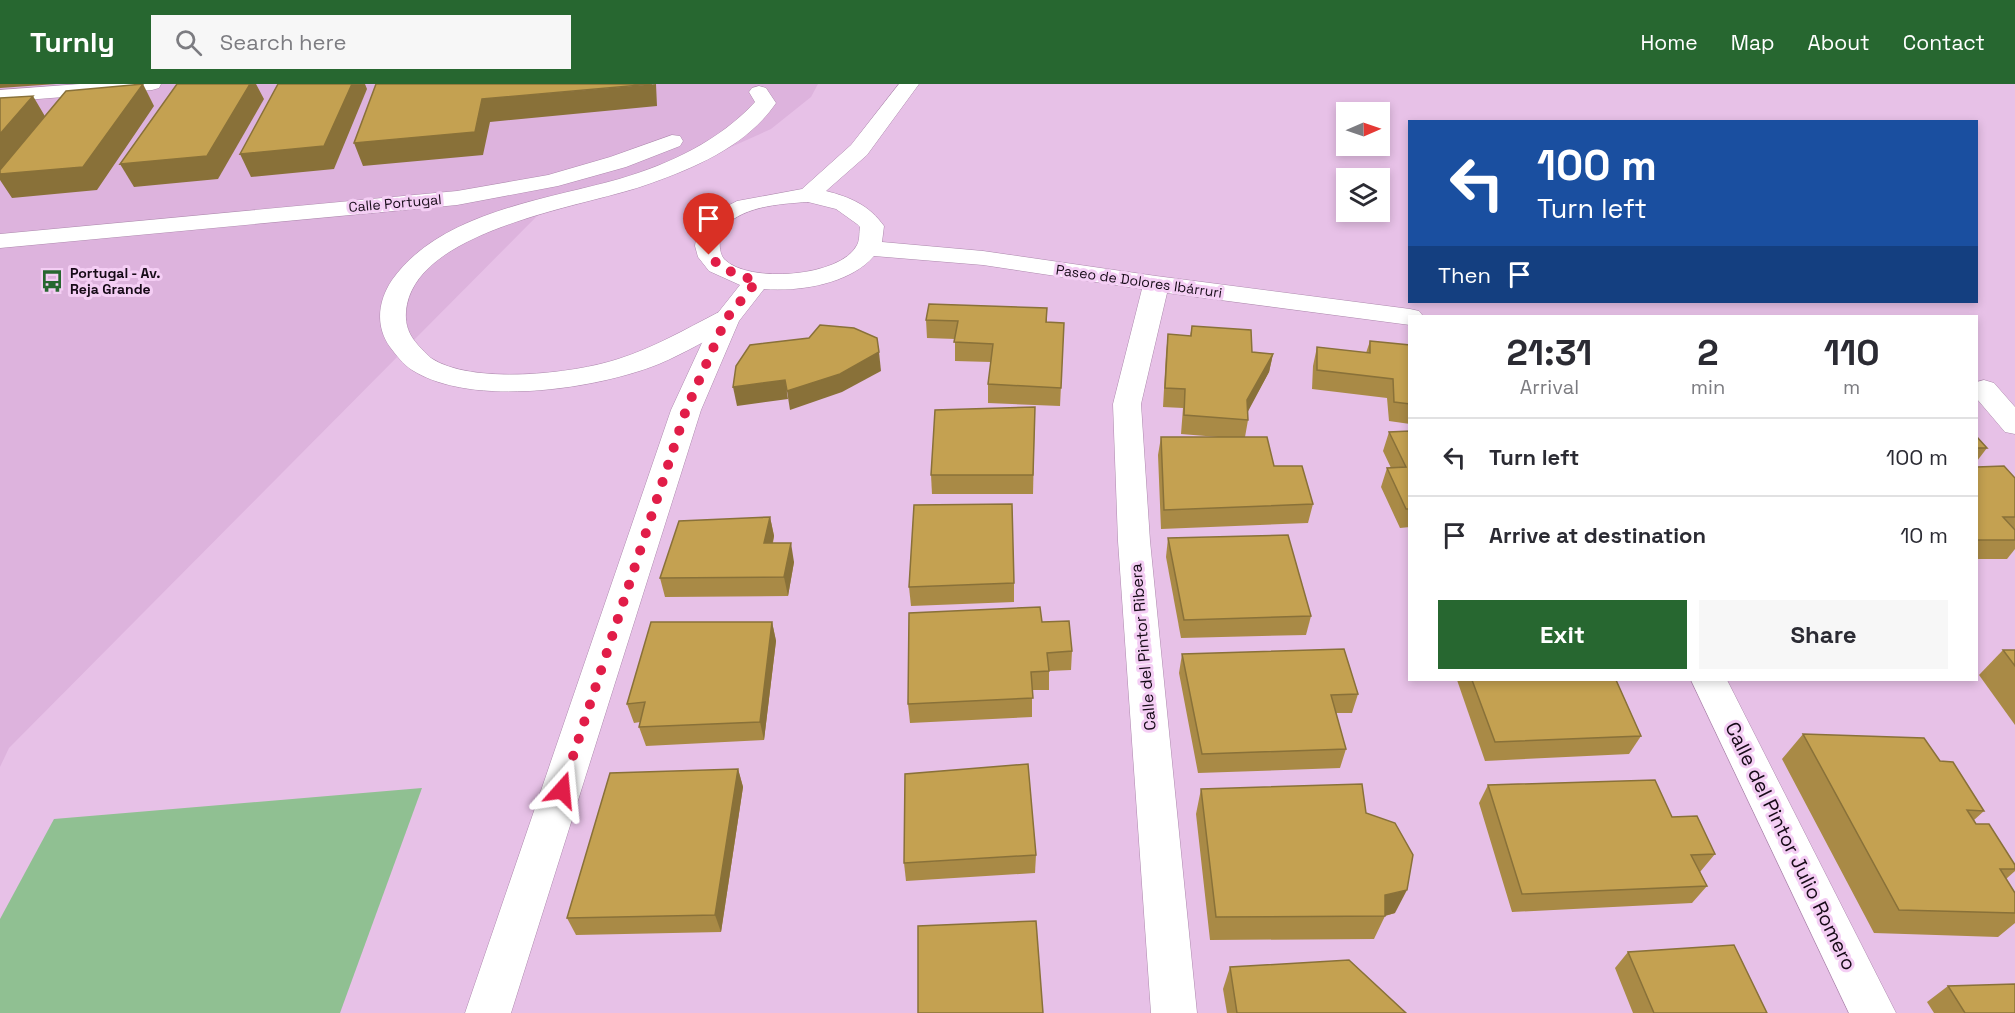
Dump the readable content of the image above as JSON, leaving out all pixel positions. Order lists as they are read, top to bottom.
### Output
{
  "streets": {
    "street": [
      "Calle Portugal",
      "Paseo de Dolores Ibárruri",
      "Calle del Pintor Ribera",
      "Calle del Pintor Julio Romero"
    ]
  },
  "crossings": [
    ["Paseo de Dolores Ibárruri", "Calle del Pintor Ribera"]
  ],
  "places": {
    "bus stop": ["Portugal - Av. Reja Grande"]
  },
  "north": "right",
  "page": {
    "header": "Turnly",
    "search": "Search here",
    "nav": [
      "Home",
      "Map",
      "About",
      "Contact"
    ],
    "turn": ["100 m", "Turn left"],
    "then": "Then",
    "eta": [
      "21:31",
      "Arrival",
      "2",
      "min",
      "110",
      "m"
    ],
    "list": [
      {
        "name": "Turn left",
        "value": "100 m"
      },
      {
        "name": "Arrive at destination",
        "value": "10 m"
      }
    ],
    "buttons": ["Exit", "Share"]
  }
}
